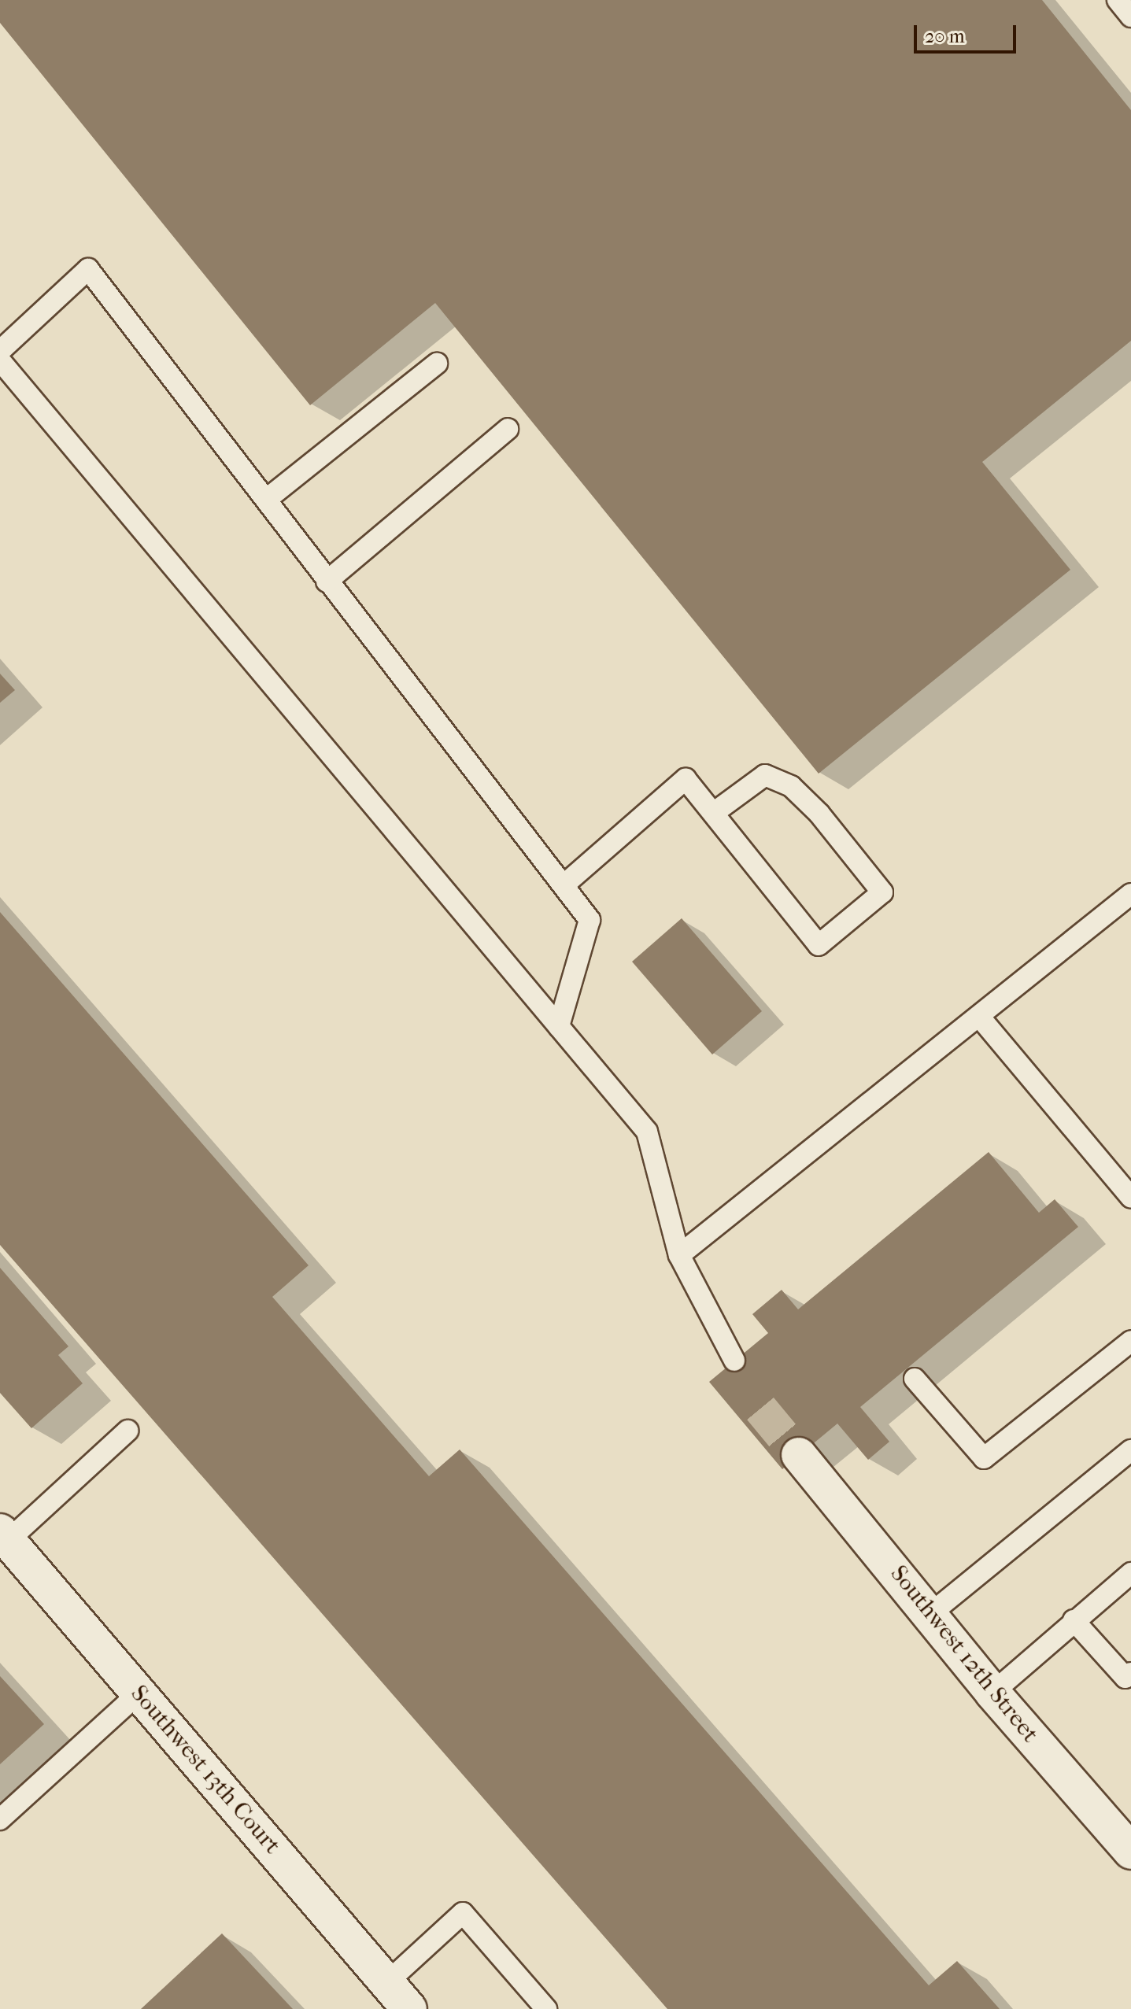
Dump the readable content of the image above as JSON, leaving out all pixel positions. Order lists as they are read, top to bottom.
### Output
{
  "streets": {
    "street": ["Southwest 12th Street", "Southwest 13th Court"]
  },
  "scale_bar": "20 m"
}
